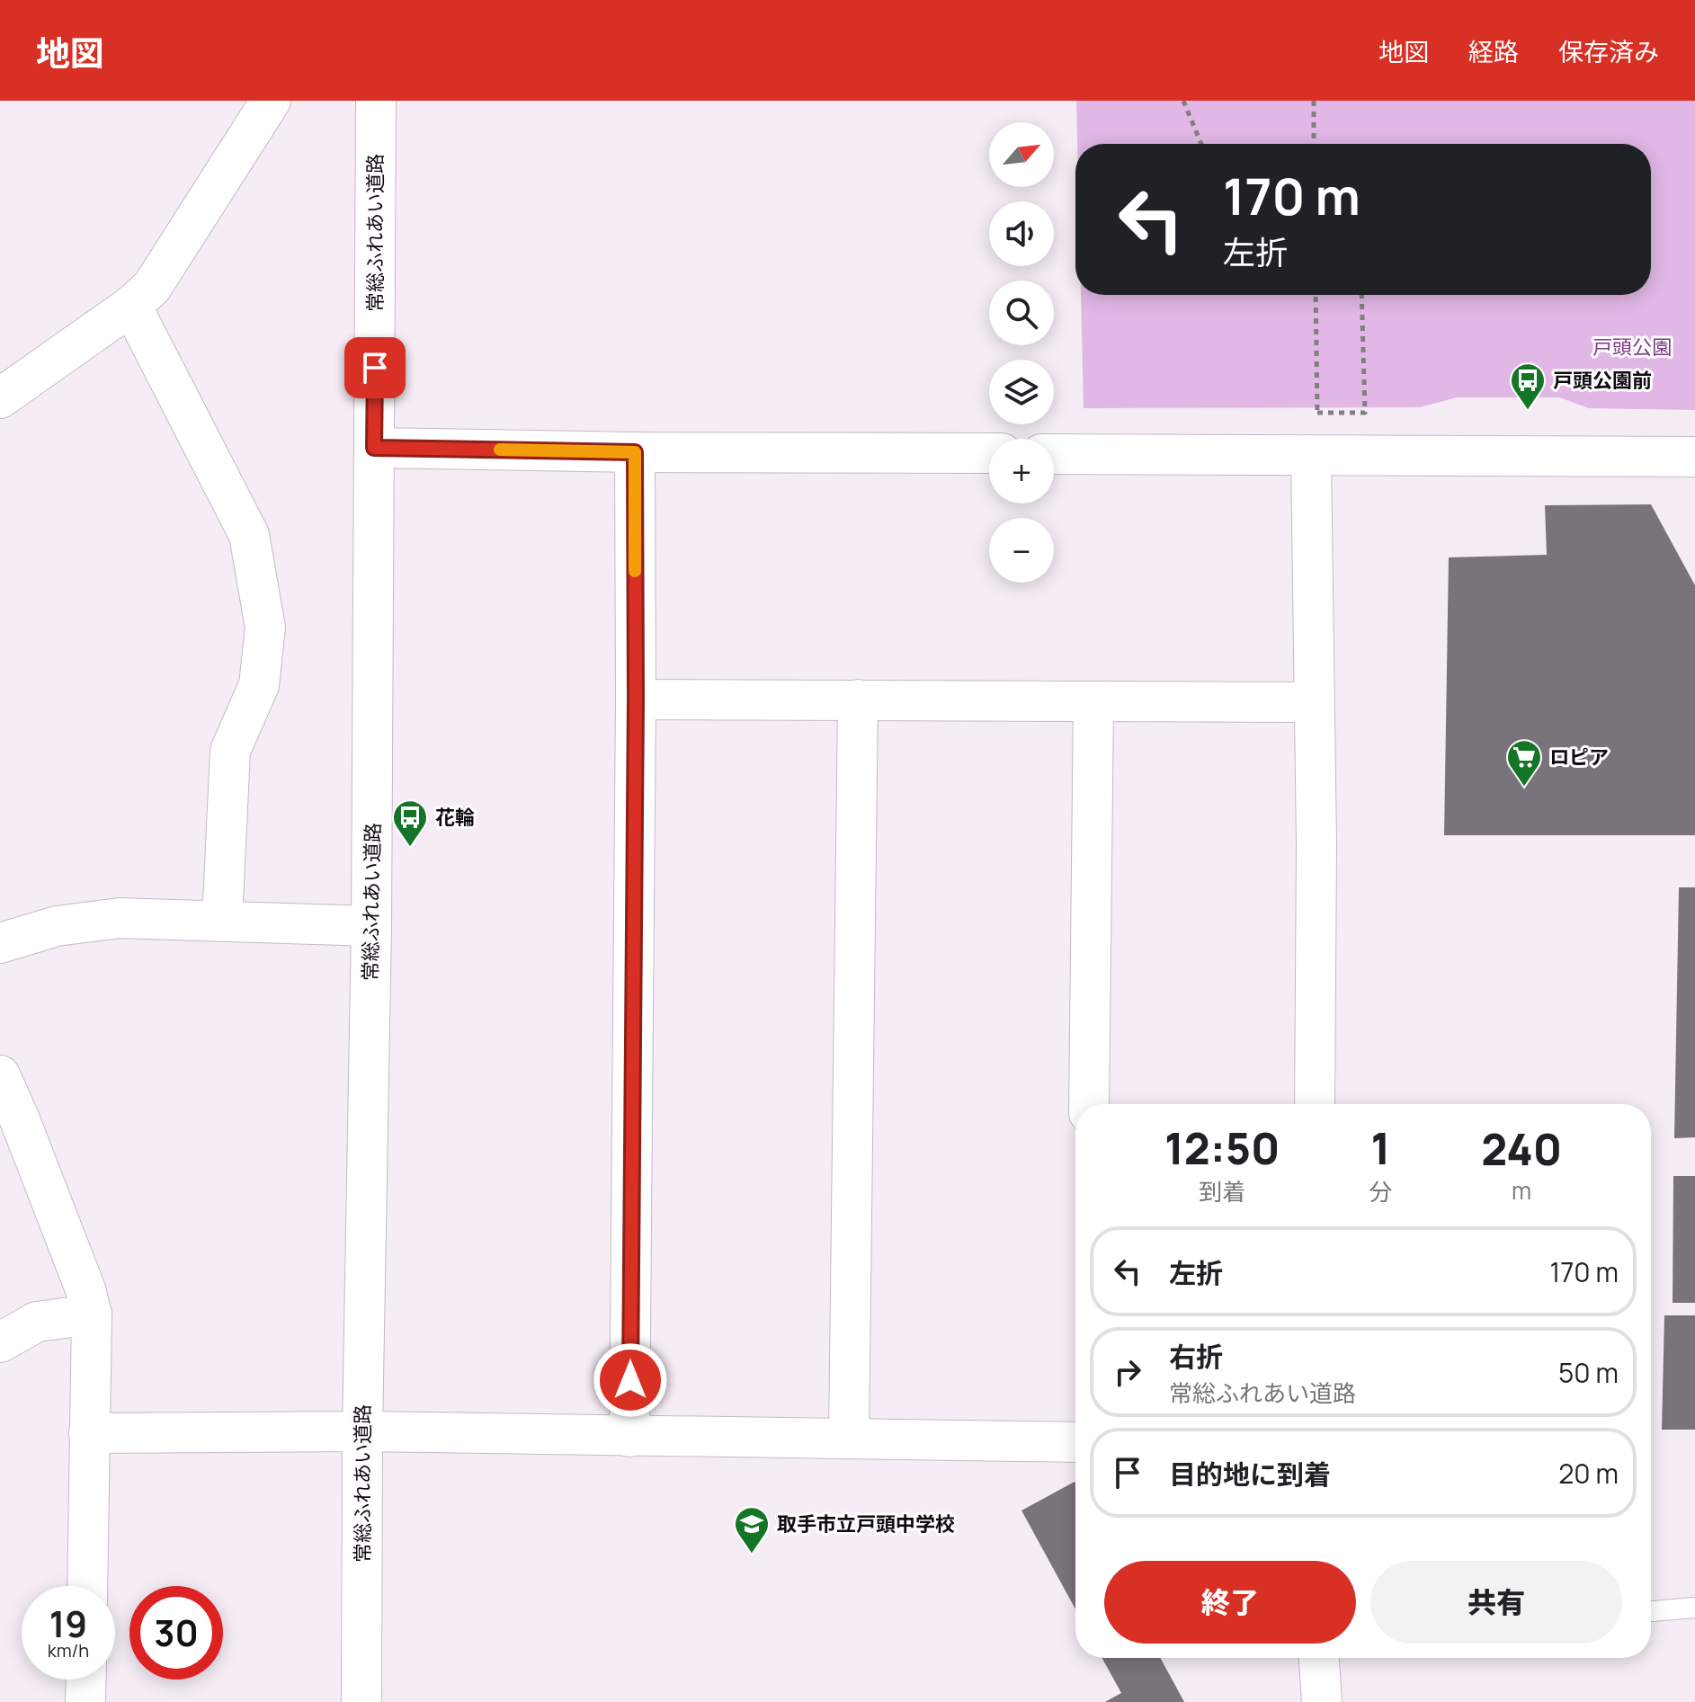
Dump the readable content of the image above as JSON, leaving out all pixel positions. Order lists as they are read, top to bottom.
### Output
{
  "streets": {
    "street": ["常総ふれあい道路"]
  },
  "parks": ["戸頭公園"],
  "places": {
    "bus stop": ["戸頭公園前", "花輪"],
    "supermarket": ["ロピア"],
    "school or university": ["取手市立戸頭中学校"]
  },
  "north": "top right",
  "page": {
    "header": "地図",
    "nav": ["地図", "経路", "保存済み"],
    "map_buttons": ["+", "−"],
    "turn": ["170 m", "左折"],
    "eta": [
      "12:50",
      "到着",
      "1",
      "分",
      "240",
      "m"
    ],
    "list": [
      {
        "name": "左折",
        "value": "170 m"
      },
      {
        "name": "右折",
        "note": "常総ふれあい道路",
        "value": "50 m"
      },
      {
        "name": "目的地に到着",
        "value": "20 m"
      }
    ],
    "buttons": ["終了", "共有"],
    "speed": "19 km/h",
    "limit": "30"
  }
}
